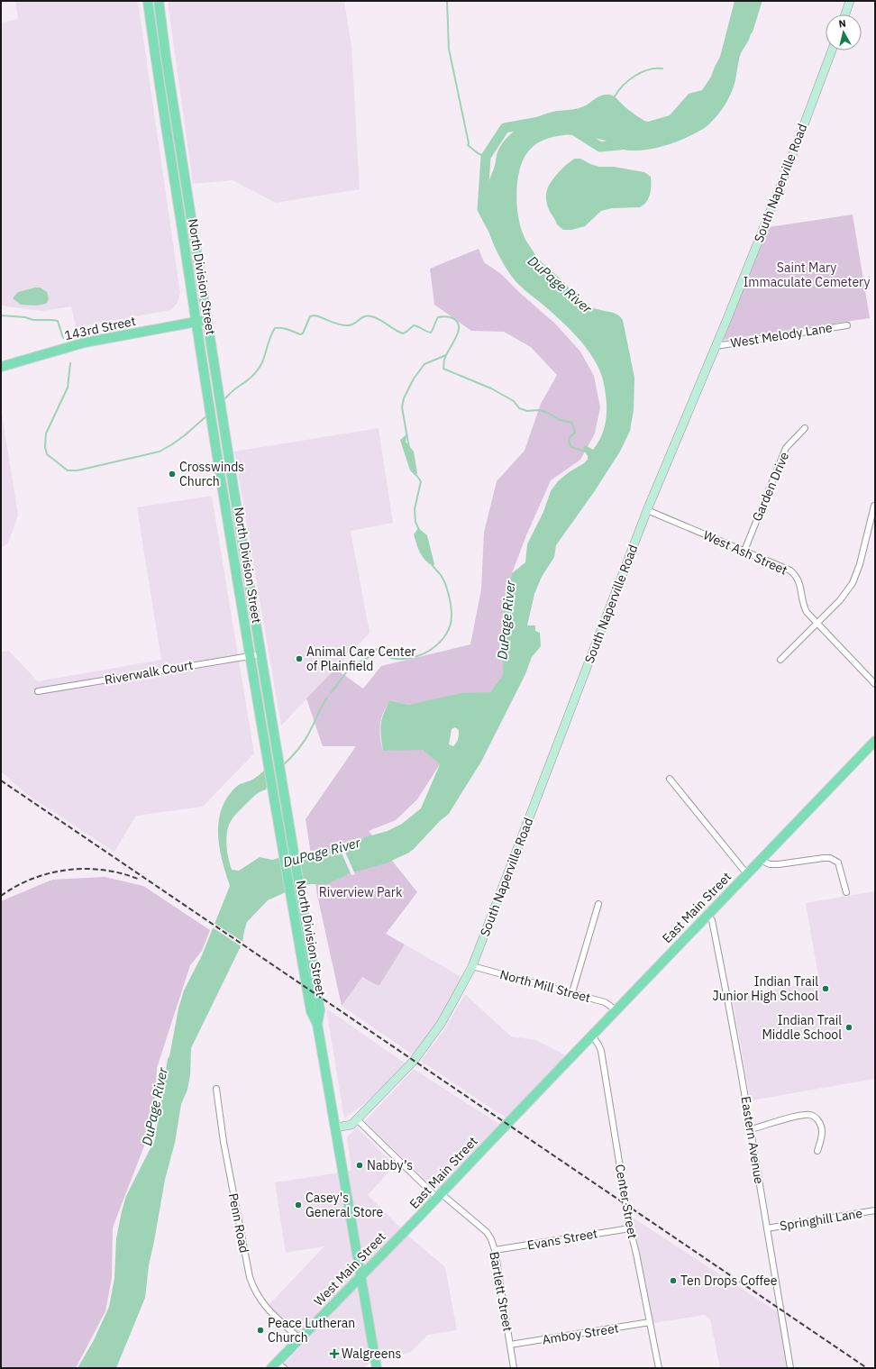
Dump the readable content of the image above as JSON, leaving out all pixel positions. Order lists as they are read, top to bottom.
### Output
{
  "streets": {
    "main road": [
      "South Naperville Road",
      "North Division Street",
      "143rd Street",
      "East Main Street",
      "West Main Street"
    ],
    "street": [
      "West Melody Lane",
      "Garden Drive",
      "West Ash Street",
      "Riverwalk Court",
      "North Mill Street",
      "Eastern Avenue",
      "Center Street",
      "Springhill Lane",
      "Penn Road",
      "Evans Street",
      "Bartlett Street",
      "Amboy Street"
    ]
  },
  "crossings": [
    ["South Naperville Road", "North Division Street"],
    ["South Naperville Road", "West Melody Lane"],
    ["South Naperville Road", "West Ash Street"],
    ["South Naperville Road", "North Mill Street"],
    ["South Naperville Road", "Bartlett Street"],
    ["North Division Street", "143rd Street"],
    ["North Division Street", "Riverwalk Court"],
    ["North Division Street", "West Main Street"],
    ["Garden Drive", "West Ash Street"],
    ["East Main Street", "North Mill Street"],
    ["East Main Street", "Eastern Avenue"],
    ["East Main Street", "Center Street"],
    ["East Main Street", "West Main Street"],
    ["East Main Street", "Bartlett Street"],
    ["Eastern Avenue", "Springhill Lane"],
    ["Center Street", "Evans Street"],
    ["Center Street", "Amboy Street"],
    ["Penn Road", "West Main Street"],
    ["Evans Street", "Bartlett Street"],
    ["Bartlett Street", "Amboy Street"]
  ],
  "water": ["DuPage River"],
  "parks": ["Saint Mary Immaculate Cemetery", "Riverview Park"],
  "places": {
    "other": [
      "Crosswinds Church",
      "Animal Care Center of Plainfield",
      "Indian Trail Junior High School",
      "Indian Trail Middle School",
      "Nabby’s",
      "Casey's General Store",
      "Ten Drops Coffee",
      "Peace Lutheran Church"
    ],
    "health": ["Walgreens"]
  },
  "north": "top"
}
